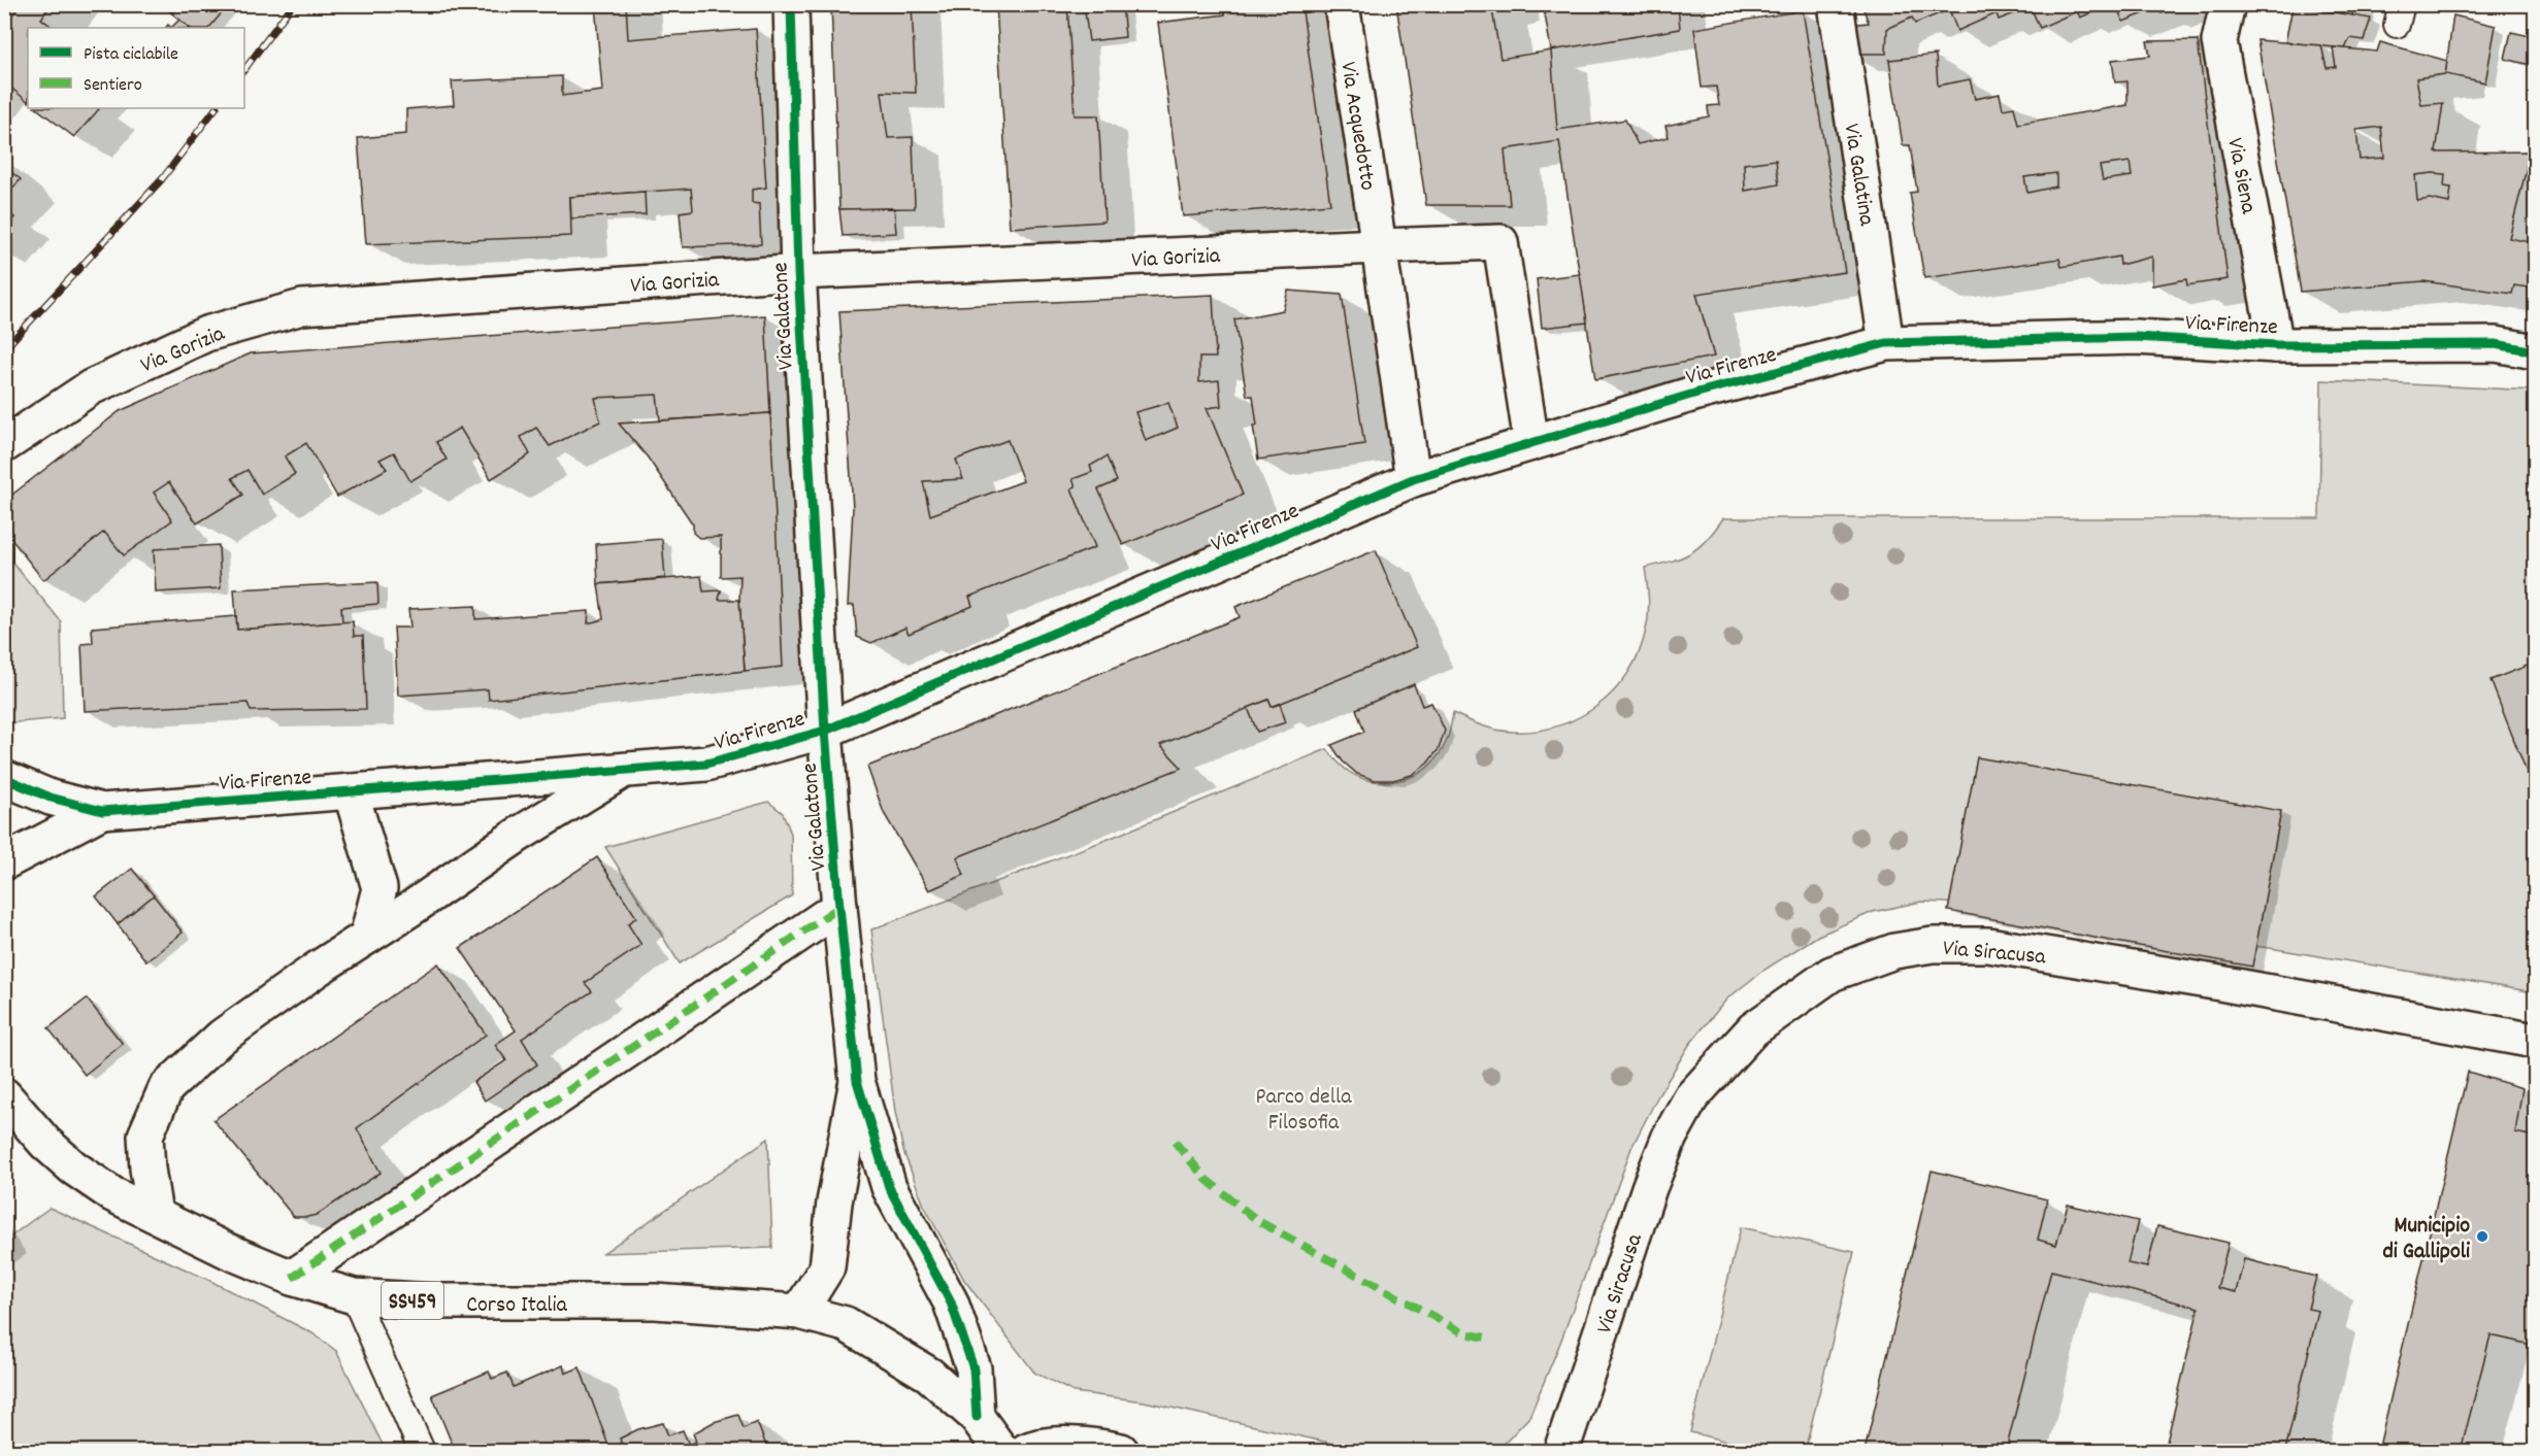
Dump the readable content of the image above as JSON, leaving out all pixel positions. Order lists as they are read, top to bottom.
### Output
{
  "streets": {
    "street": [
      "Via Acquedotto",
      "Via Galatina",
      "Via Siena",
      "Via Gorizia",
      "Via Galatone",
      "Via Firenze",
      "Via Siracusa",
      "SS459",
      "Corso Italia"
    ]
  },
  "crossings": [
    ["Via Acquedotto", "Via Gorizia"],
    ["Via Acquedotto", "Via Firenze"],
    ["Via Galatina", "Via Firenze"],
    ["Via Siena", "Via Firenze"],
    ["Via Gorizia", "Via Galatone"],
    ["Via Gorizia", "Via Firenze"],
    ["Via Galatone", "Via Firenze"],
    ["Via Galatone", "Corso Italia"],
    ["Via Firenze", "Corso Italia"]
  ],
  "parks": ["Parco della Filosofia"],
  "places": ["Municipio di Gallipoli"],
  "legend": ["Pista ciclabile", "Sentiero"]
}
